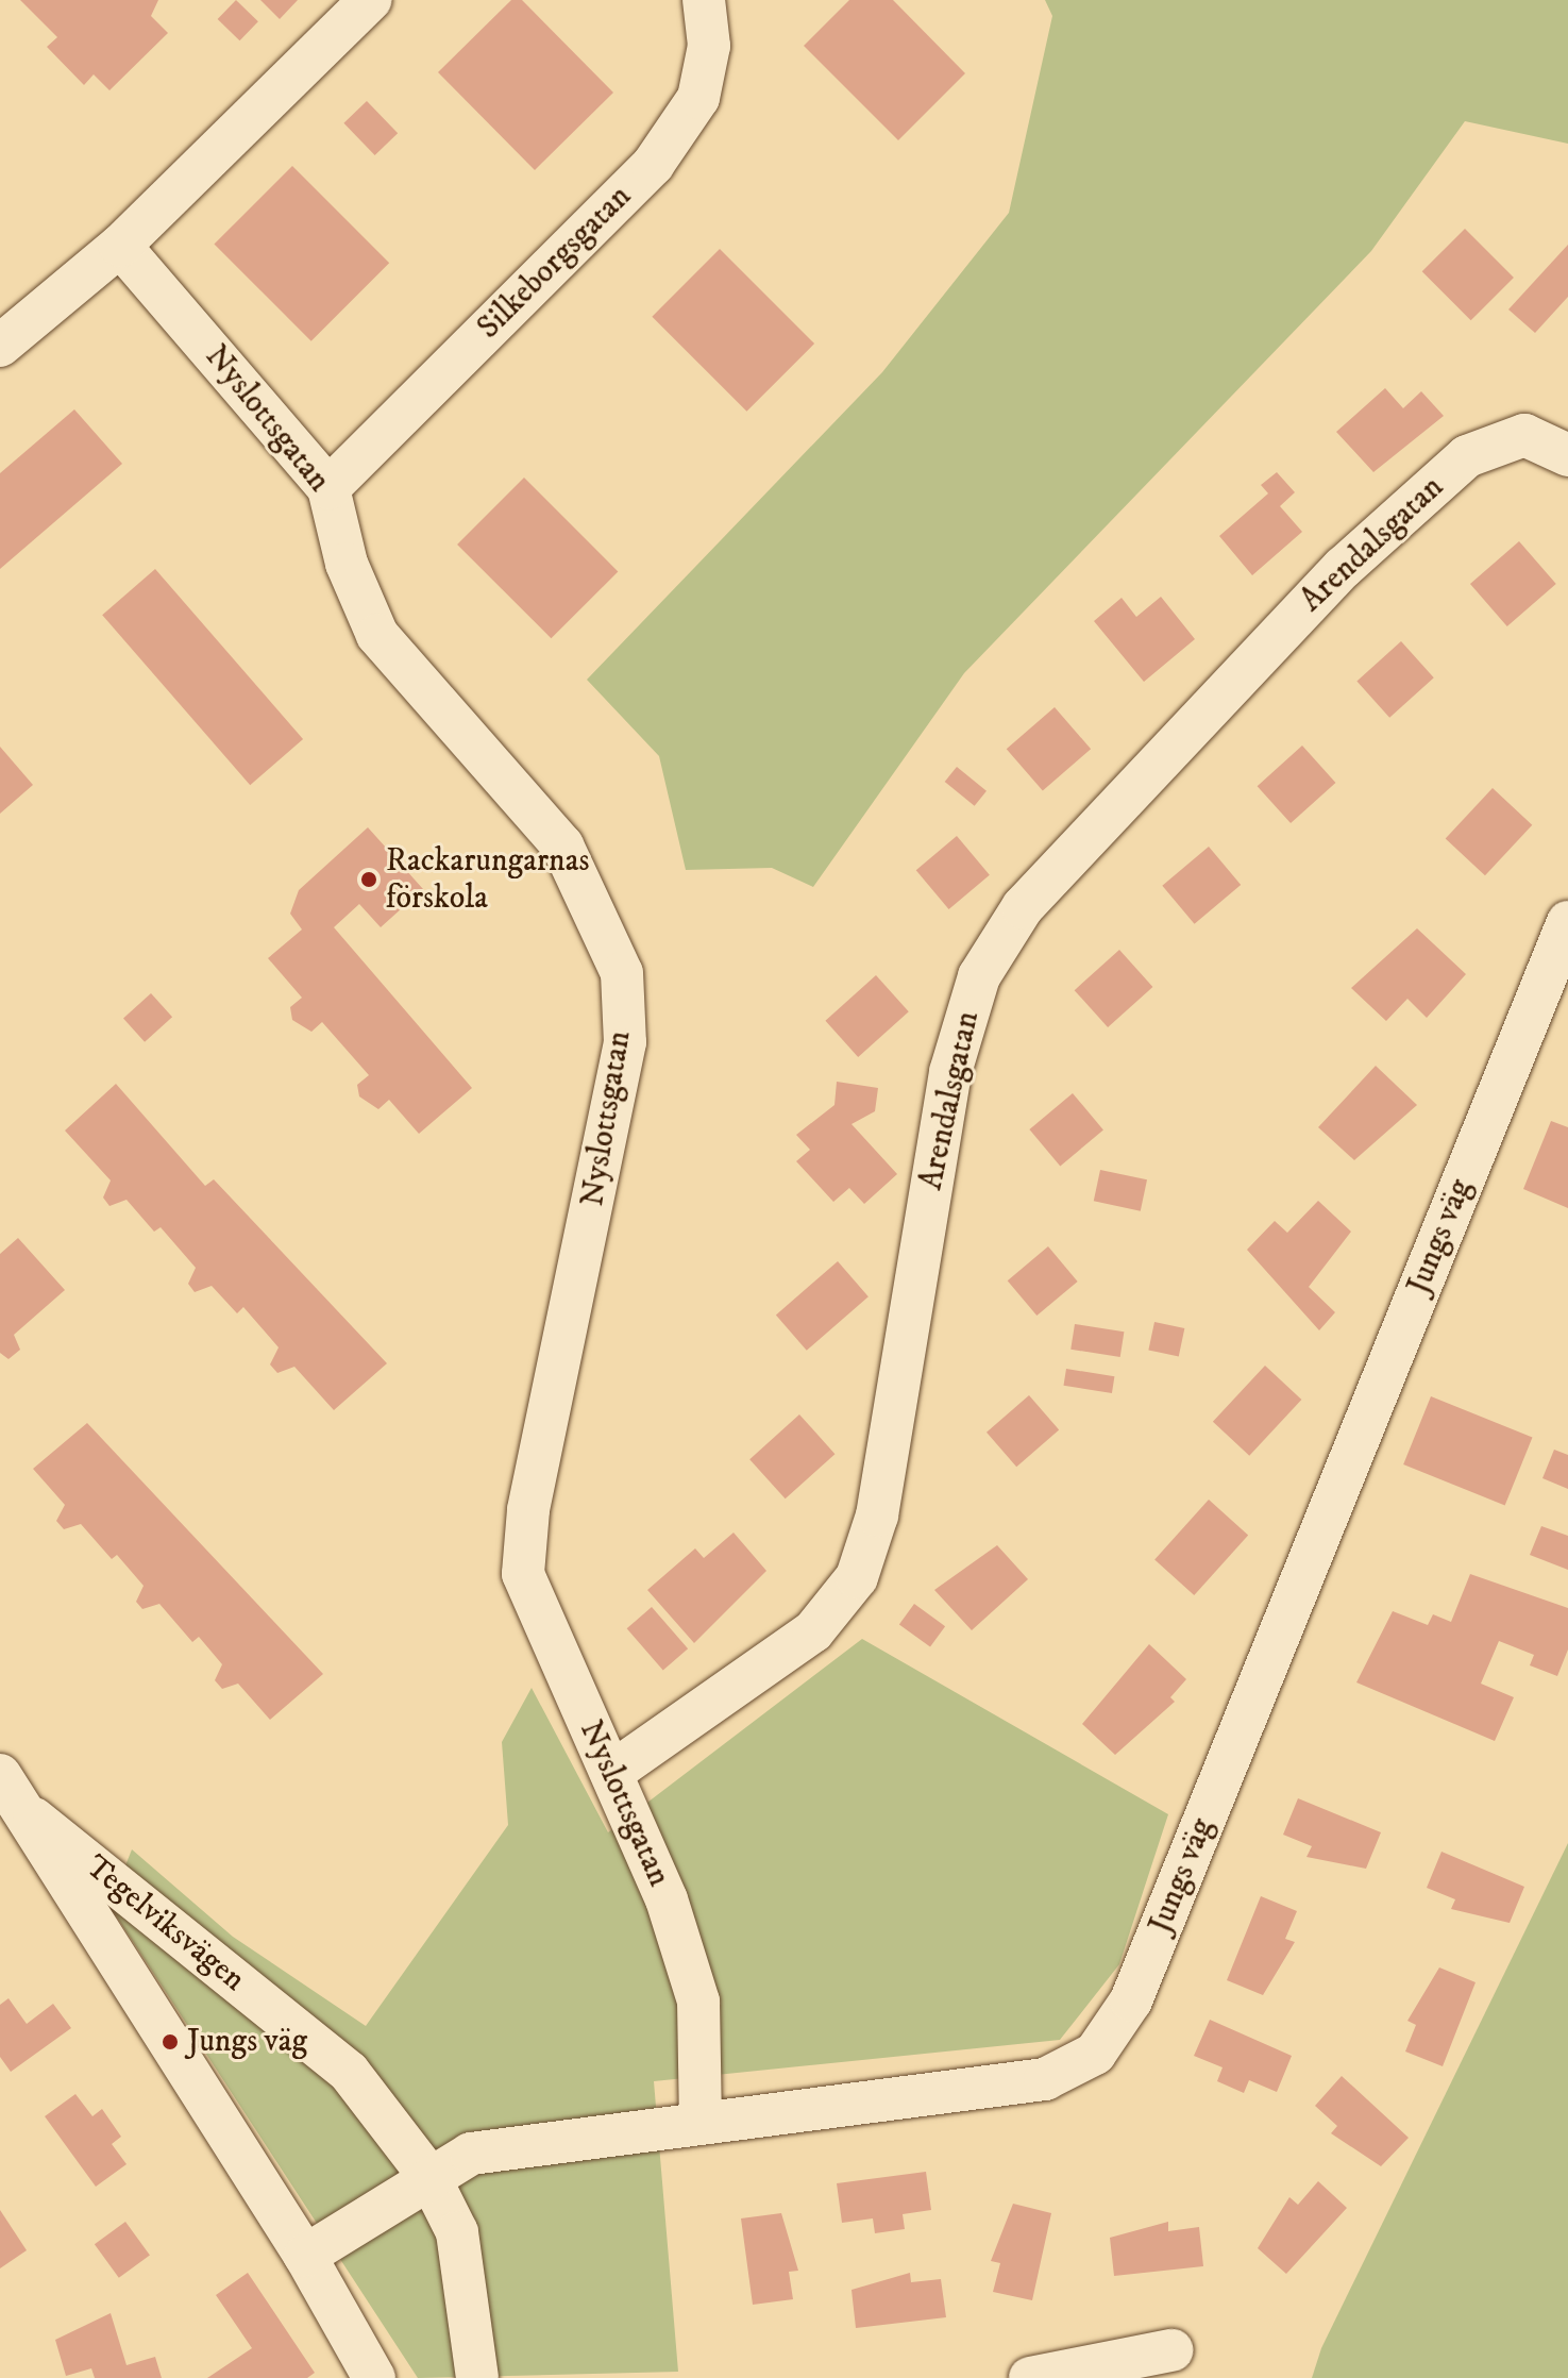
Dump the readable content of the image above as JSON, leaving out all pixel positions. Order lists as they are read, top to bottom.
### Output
{
  "streets": {
    "street": [
      "Silkeborgsgatan",
      "Nyslottsgatan",
      "Arendalsgatan",
      "Jungs väg",
      "Tegelviksvägen"
    ]
  },
  "crossings": [
    ["Silkeborgsgatan", "Nyslottsgatan"],
    ["Nyslottsgatan", "Arendalsgatan"],
    ["Nyslottsgatan", "Jungs väg"],
    ["Jungs väg", "Tegelviksvägen"]
  ],
  "places": ["Rackarungarnas förskola", "Jungs väg"]
}
